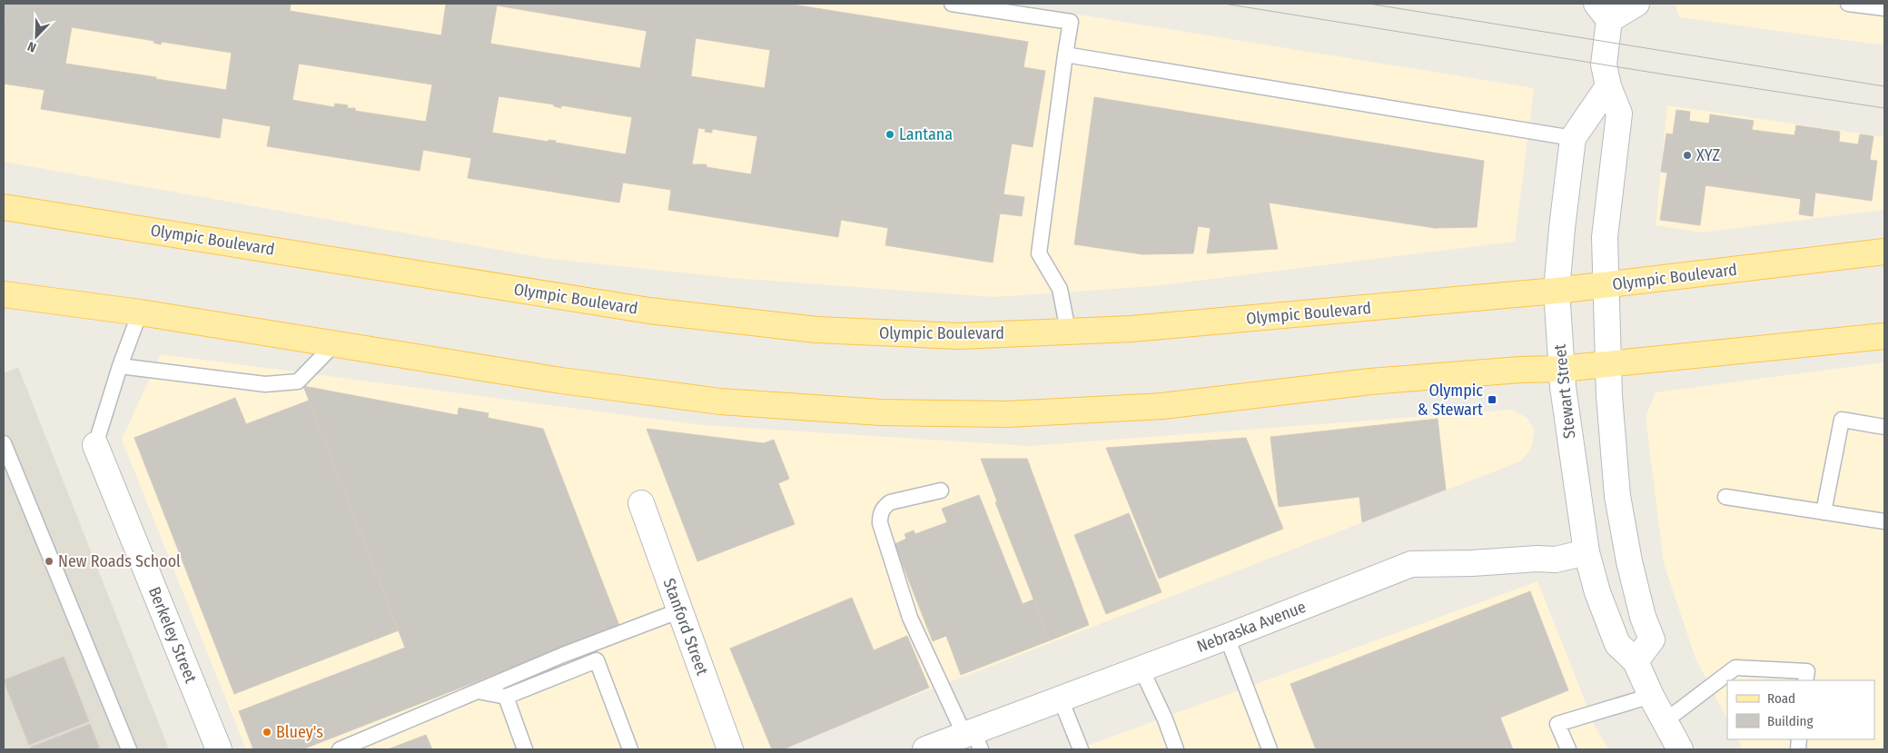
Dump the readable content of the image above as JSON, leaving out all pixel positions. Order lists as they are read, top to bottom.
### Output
{
  "streets": {
    "main road": ["Olympic Boulevard"],
    "street": [
      "Stewart Street",
      "Stanford Street",
      "Nebraska Avenue",
      "Berkeley Street"
    ]
  },
  "crossings": [
    ["Olympic Boulevard", "Stewart Street"],
    ["Stewart Street", "Nebraska Avenue"]
  ],
  "places": {
    "other": [
      "Lantana",
      "XYZ",
      "New Roads School",
      "Bluey's"
    ],
    "transit": ["Olympic & Stewart"]
  },
  "legend": ["Road", "Building"],
  "north": "bottom left"
}
